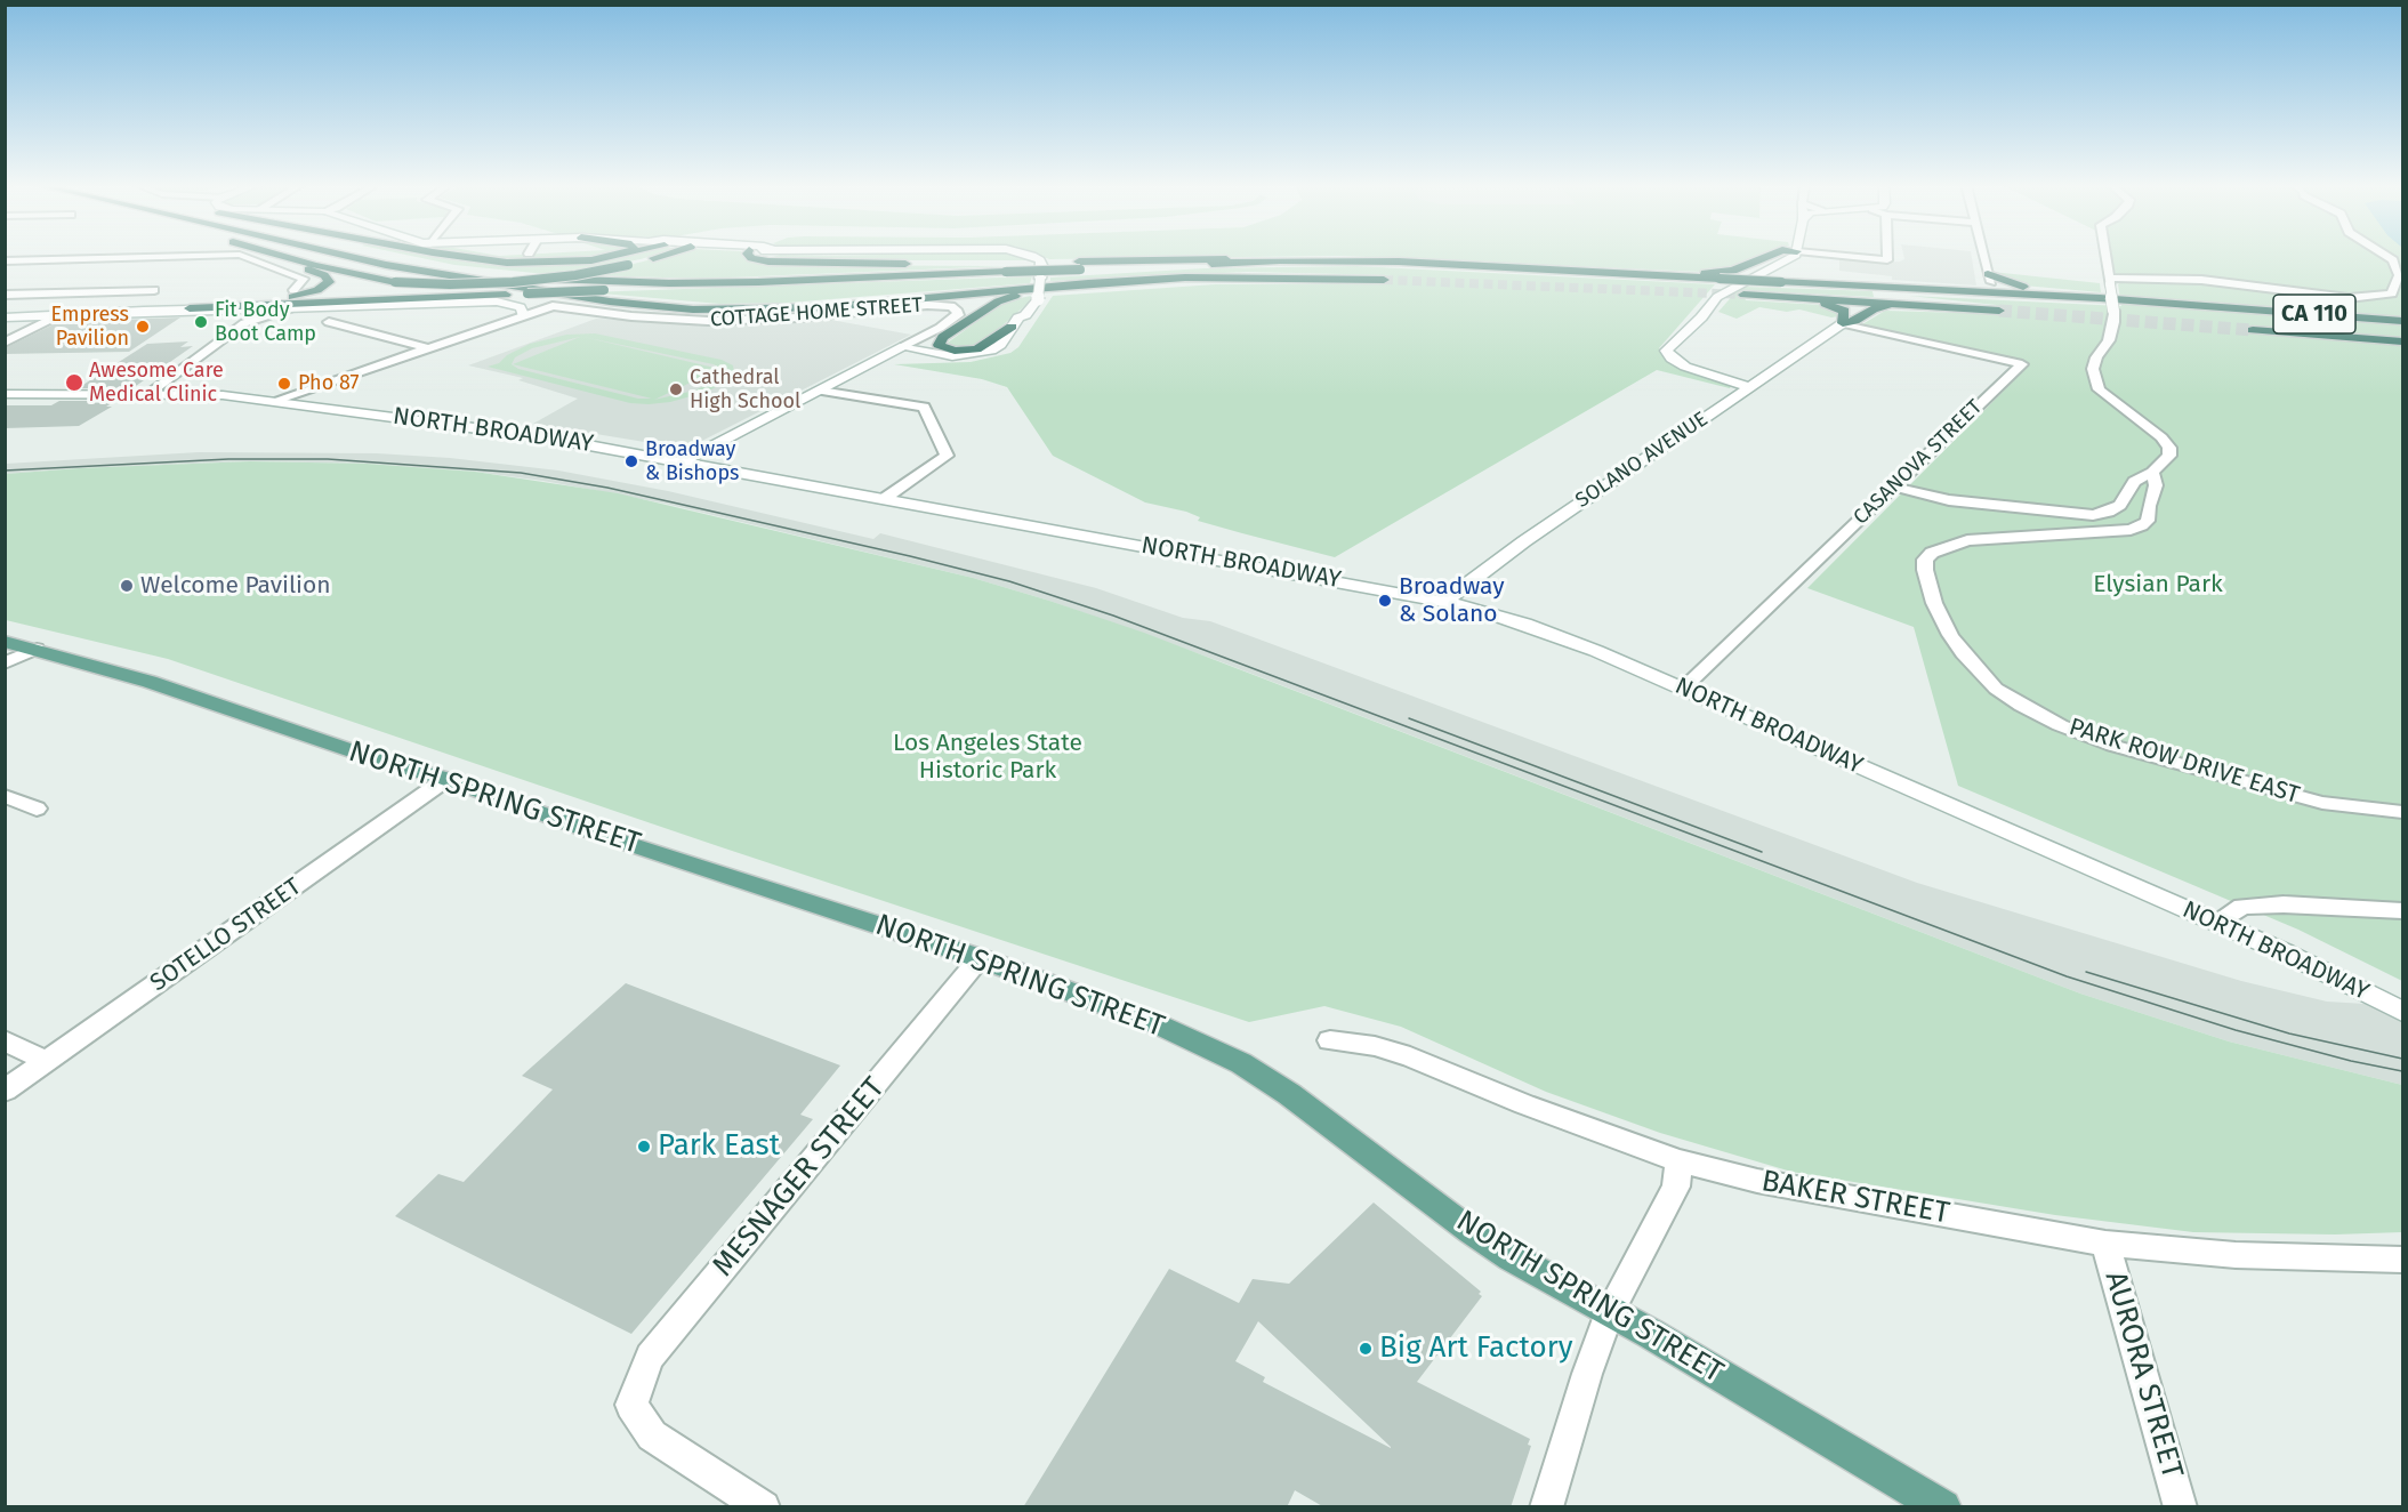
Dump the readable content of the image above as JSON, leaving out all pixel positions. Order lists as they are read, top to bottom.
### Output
{
  "streets": {
    "highway": ["CA 110"],
    "main road": ["NORTH BROADWAY", "SOLANO AVENUE", "NORTH SPRING STREET"],
    "street": [
      "COTTAGE HOME STREET",
      "CASANOVA STREET",
      "PARK ROW DRIVE EAST",
      "SOTELLO STREET",
      "MESNAGER STREET",
      "BAKER STREET",
      "AURORA STREET"
    ]
  },
  "crossings": [
    ["COTTAGE HOME STREET", "NORTH BROADWAY"],
    ["NORTH BROADWAY", "SOLANO AVENUE"],
    ["NORTH BROADWAY", "CASANOVA STREET"],
    ["SOLANO AVENUE", "CASANOVA STREET"],
    ["NORTH SPRING STREET", "SOTELLO STREET"],
    ["NORTH SPRING STREET", "MESNAGER STREET"],
    ["BAKER STREET", "AURORA STREET"]
  ],
  "parks": ["Elysian Park", "Los Angeles State Historic Park"],
  "places": [
    "Fit Body Boot Camp",
    "Empress Pavilion",
    "Awesome Care Medical Clinic",
    "Pho 87",
    "Cathedral High School",
    "Broadway & Bishops",
    "Welcome Pavilion",
    "Broadway & Solano",
    "Park East",
    "Big Art Factory"
  ]
}
